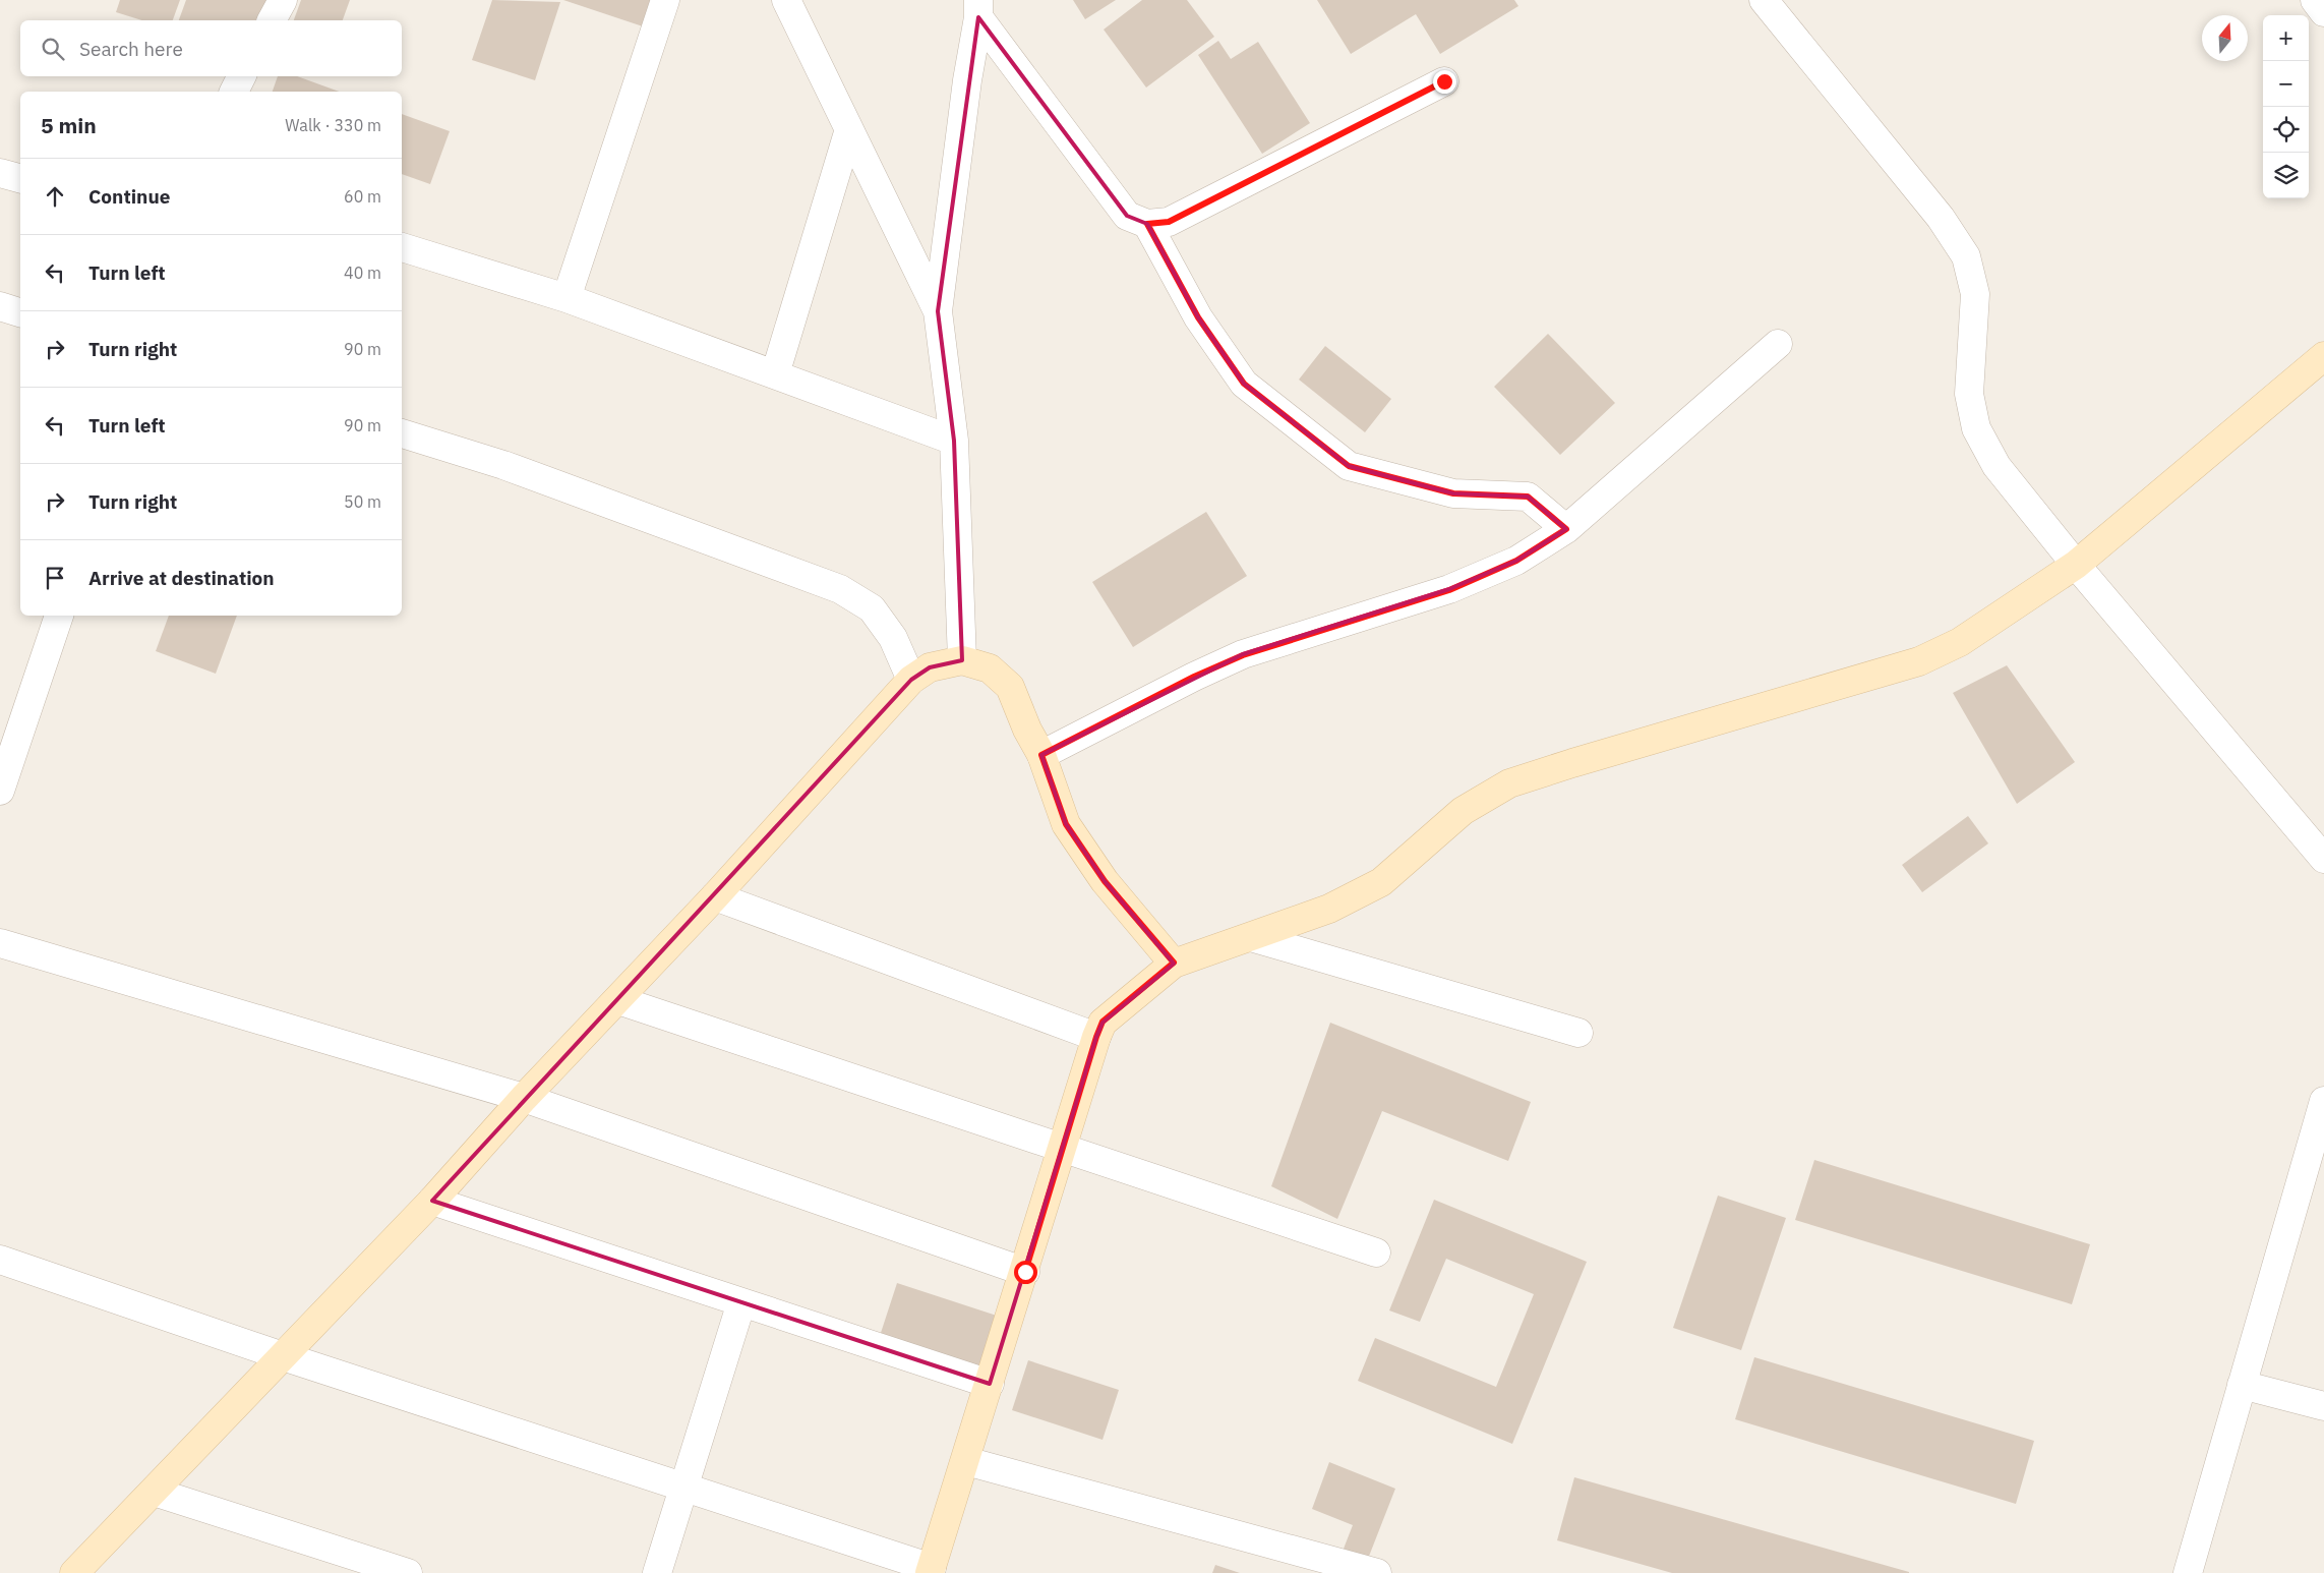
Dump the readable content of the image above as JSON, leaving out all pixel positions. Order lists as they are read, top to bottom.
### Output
{
  "north": "top",
  "page": {
    "map_buttons": ["+", "−"],
    "search": "Search here",
    "heading": ["5 min", "Walk · 330 m"],
    "list": [
      ["Continue", "60 m"],
      ["Turn left", "40 m"],
      ["Turn right", "90 m"],
      ["Turn left", "90 m"],
      ["Turn right", "50 m"],
      "Arrive at destination"
    ]
  }
}
